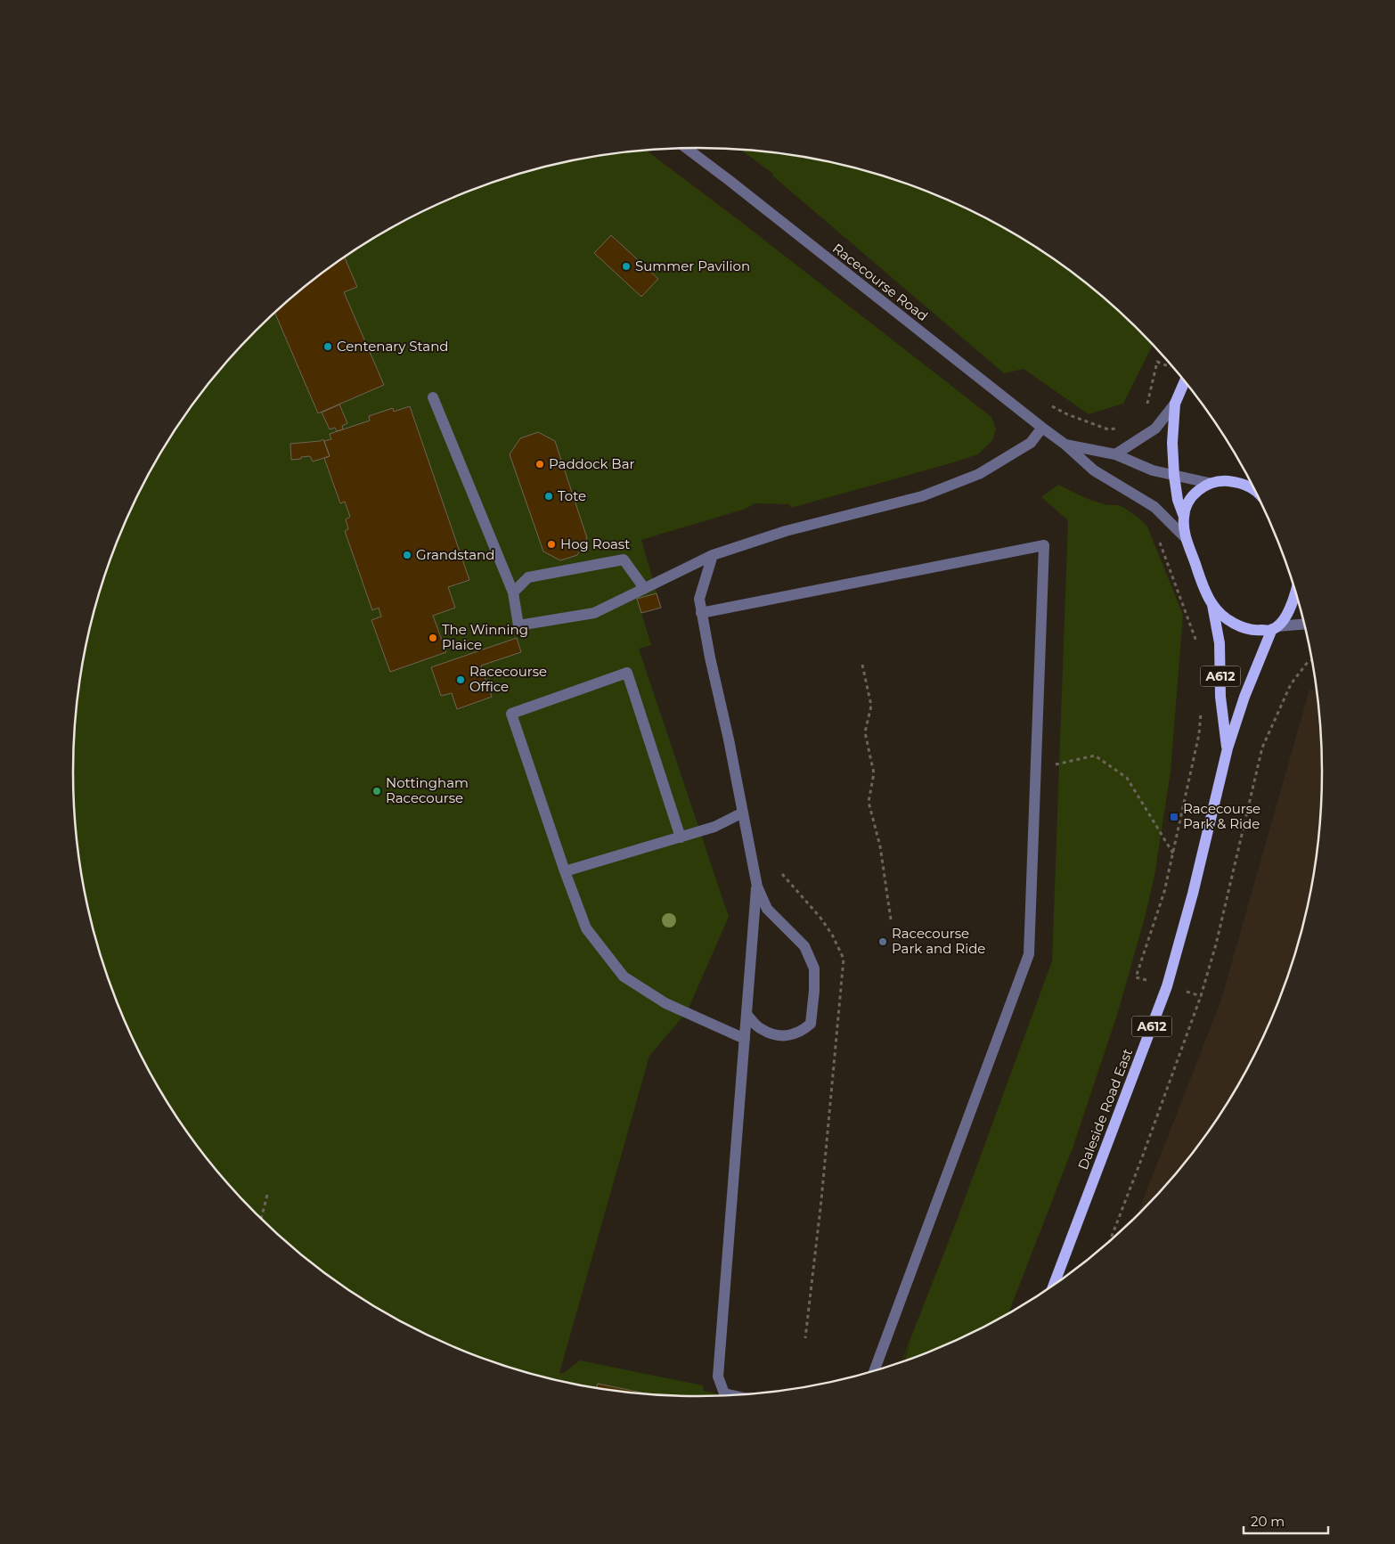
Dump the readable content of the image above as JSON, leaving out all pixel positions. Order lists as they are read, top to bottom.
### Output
{
  "streets": {
    "main road": ["A612", "Daleside Road East"],
    "street": ["Racecourse Road"]
  },
  "places": {
    "other": [
      "Summer Pavilion",
      "Centenary Stand",
      "Paddock Bar",
      "Tote",
      "Hog Roast",
      "Grandstand",
      "The Winning Plaice",
      "Racecourse Office",
      "Nottingham Racecourse",
      "Racecourse Park and Ride"
    ],
    "transit": ["Racecourse Park & Ride"]
  },
  "scale_bar": "20 m"
}
